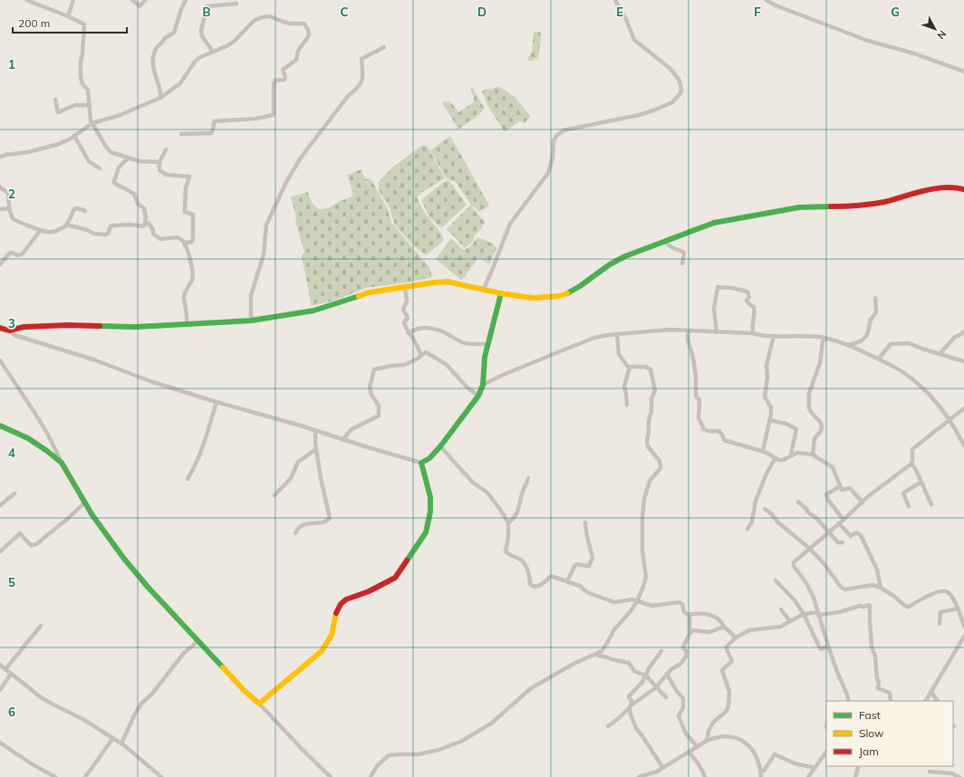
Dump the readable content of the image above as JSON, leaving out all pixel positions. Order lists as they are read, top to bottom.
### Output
{
  "legend": ["Fast", "Slow", "Jam"],
  "scale_bar": "200 m",
  "north": "bottom right",
  "grid": {
    "columns": [
      "B",
      "C",
      "D",
      "E",
      "F",
      "G"
    ],
    "rows": [
      "1",
      "2",
      "3",
      "4",
      "5",
      "6"
    ]
  }
}
